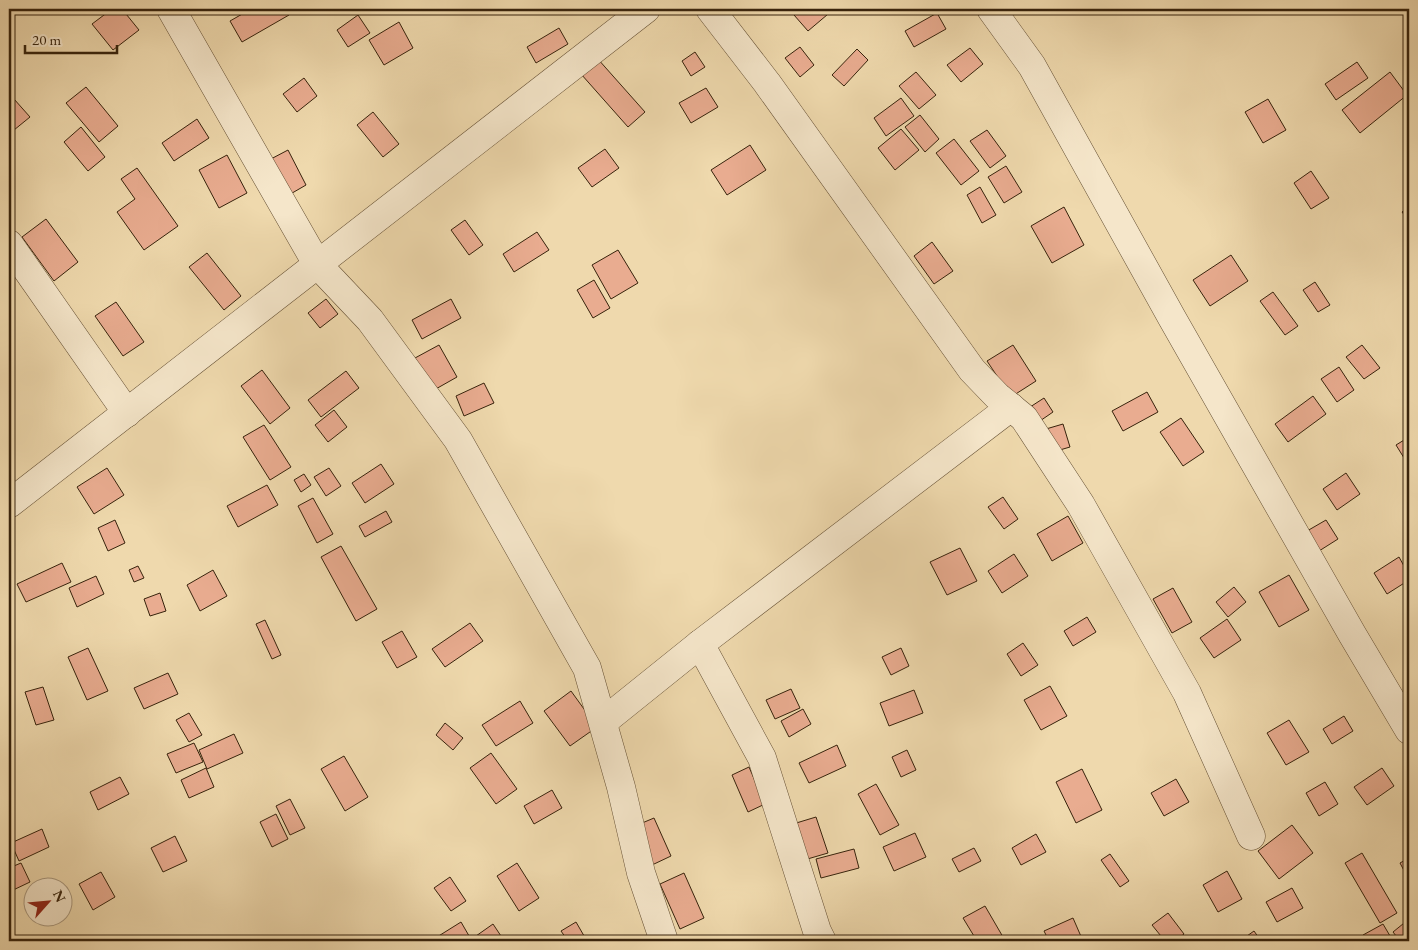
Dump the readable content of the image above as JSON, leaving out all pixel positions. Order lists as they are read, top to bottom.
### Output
{
  "scale_bar": "20 m",
  "north": "top right"
}
